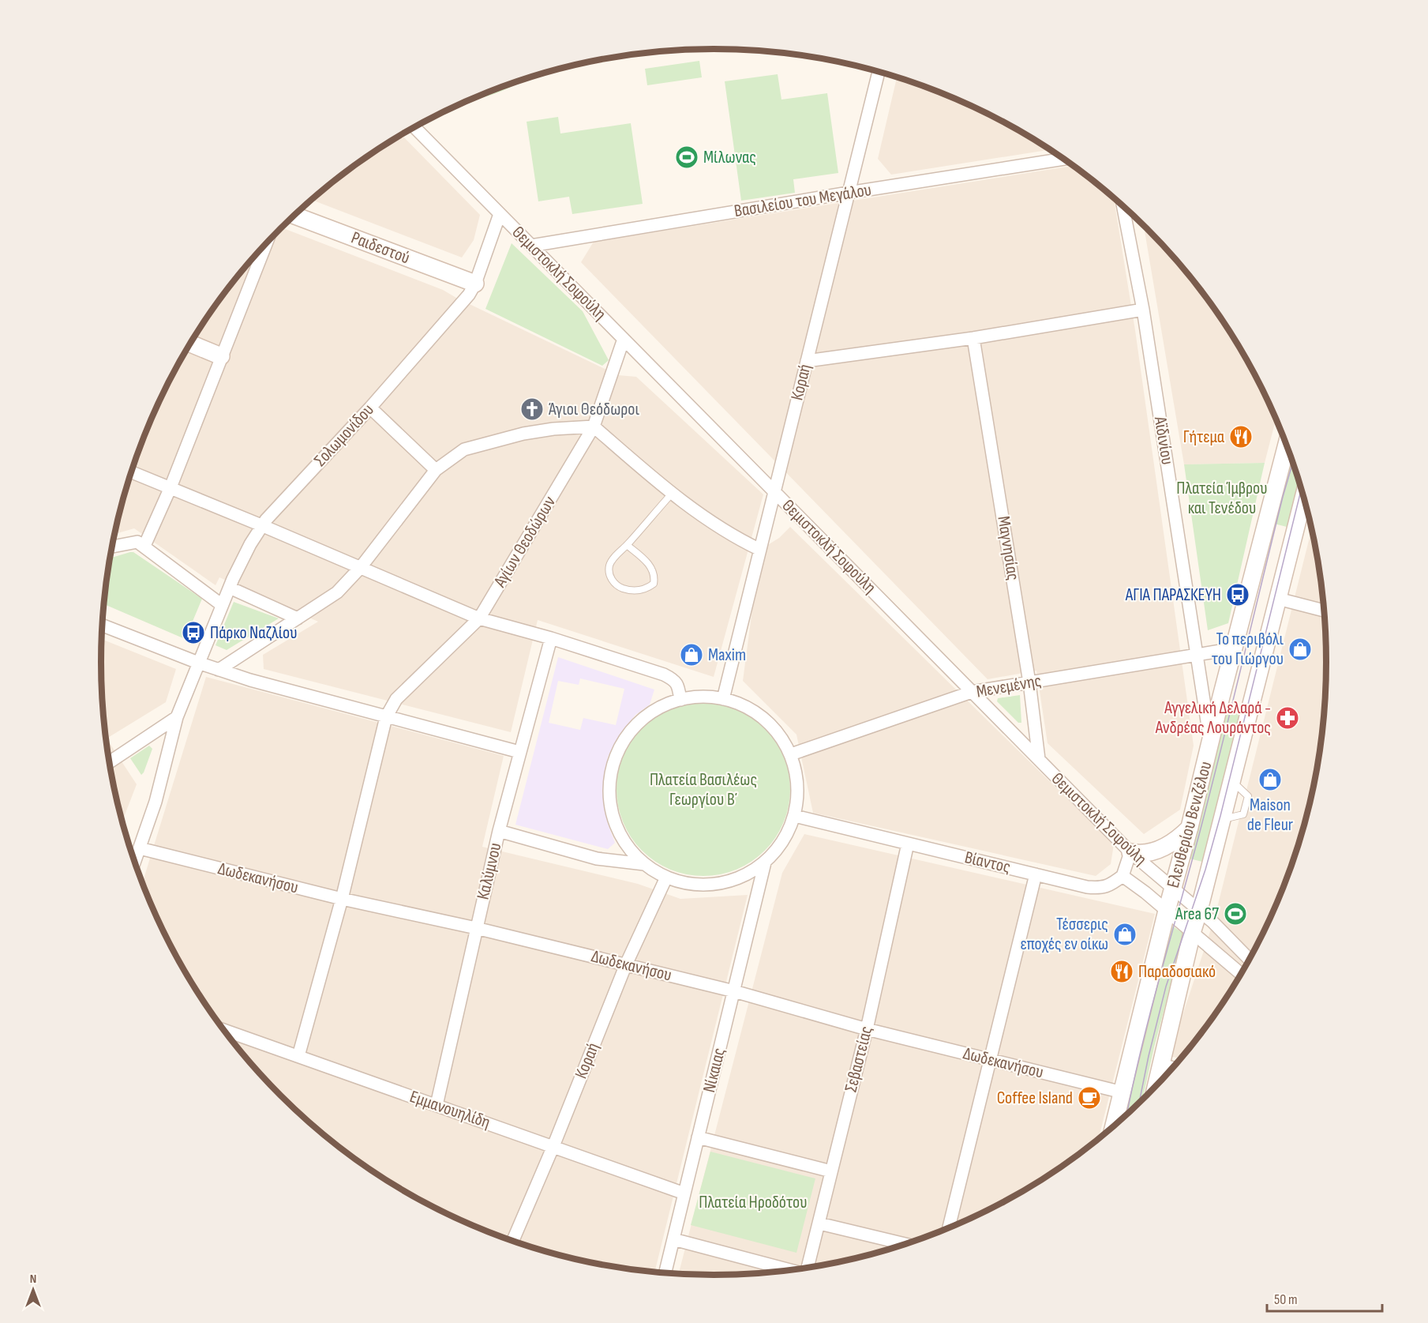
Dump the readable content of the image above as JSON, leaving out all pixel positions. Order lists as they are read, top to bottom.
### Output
{
  "streets": {
    "main road": ["Ραιδεστού", "Ελευθερίου Βενιζέλου"],
    "street": [
      "Βασιλείου του Μεγάλου",
      "Θεμιστοκλή Σοφούλη",
      "Κοραή",
      "Σολωμονίδου",
      "Αϊδινίου",
      "Αγίων Θεοδώρων",
      "Μαγνησίας",
      "Μενεμένης",
      "Βίαντος",
      "Καλύμνου",
      "Δωδεκανήσου",
      "Σεβαστείας",
      "Νίκαιας",
      "Εμμανουηλίδη"
    ]
  },
  "crossings": [
    ["Βασιλείου του Μεγάλου", "Θεμιστοκλή Σοφούλη"],
    ["Βασιλείου του Μεγάλου", "Κοραή"],
    ["Ραιδεστού", "Σολωμονίδου"],
    ["Θεμιστοκλή Σοφούλη", "Κοραή"],
    ["Θεμιστοκλή Σοφούλη", "Σολωμονίδου"],
    ["Θεμιστοκλή Σοφούλη", "Αγίων Θεοδώρων"],
    ["Θεμιστοκλή Σοφούλη", "Μαγνησίας"],
    ["Θεμιστοκλή Σοφούλη", "Μενεμένης"],
    ["Θεμιστοκλή Σοφούλη", "Ελευθερίου Βενιζέλου"],
    ["Κοραή", "Δωδεκανήσου"],
    ["Κοραή", "Εμμανουηλίδη"],
    ["Σολωμονίδου", "Δωδεκανήσου"],
    ["Αϊδινίου", "Μενεμένης"],
    ["Αϊδινίου", "Ελευθερίου Βενιζέλου"],
    ["Αγίων Θεοδώρων", "Δωδεκανήσου"],
    ["Αγίων Θεοδώρων", "Εμμανουηλίδη"],
    ["Μαγνησίας", "Μενεμένης"],
    ["Μενεμένης", "Ελευθερίου Βενιζέλου"],
    ["Ελευθερίου Βενιζέλου", "Δωδεκανήσου"],
    ["Βίαντος", "Σεβαστείας"],
    ["Καλύμνου", "Δωδεκανήσου"],
    ["Καλύμνου", "Εμμανουηλίδη"],
    ["Δωδεκανήσου", "Σεβαστείας"],
    ["Δωδεκανήσου", "Νίκαιας"],
    ["Νίκαιας", "Εμμανουηλίδη"]
  ],
  "parks": ["Πλατεία Ίμβρου και Τενέδου", "Πλατεία Βασιλέως Γεωργίου Β΄", "Πλατεία Ηροδότου"],
  "places": {
    "sports": ["Μίλωνας", "Area 67"],
    "church": ["Άγιοι Θεόδωροι"],
    "restaurant": ["Γήτεμα", "Παραδοσιακό"],
    "bus stop": ["ΑΓΙΑ ΠΑΡΑΣΚΕΥΗ", "Πάρκο Ναζλίου"],
    "shop": [
      "Το περιβόλι του Γιώργου",
      "Maxim",
      "Maison de Fleur",
      "Τέσσερις εποχές εν οίκω"
    ],
    "pharmacy": ["Αγγελική Δελαρά - Ανδρέας Λουράντος"],
    "cafe": ["Coffee Island"]
  },
  "scale_bar": "50 m",
  "north": "top"
}
